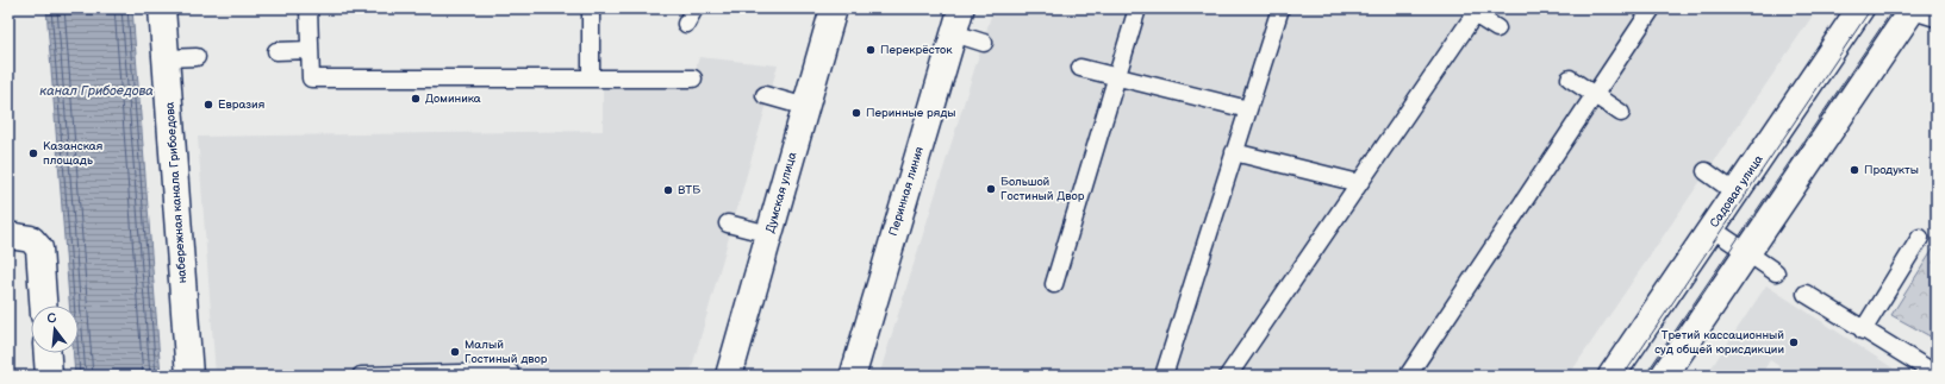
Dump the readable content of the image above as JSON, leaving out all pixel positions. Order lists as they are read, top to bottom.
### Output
{
  "streets": {
    "street": [
      "Перинная линия",
      "Садовая улица",
      "набережная канала Грибоедова",
      "Думская улица"
    ]
  },
  "water": ["канал Грибоедова"],
  "places": [
    "Перекрёсток",
    "Доминика",
    "Евразия",
    "Перинные ряды",
    "Казанская площадь",
    "Продукты",
    "Большой Гостиный Двор",
    "ВТБ",
    "Третий кассационный суд общей юрисдикции",
    "Малый Гостиный двор"
  ],
  "north": "top"
}
